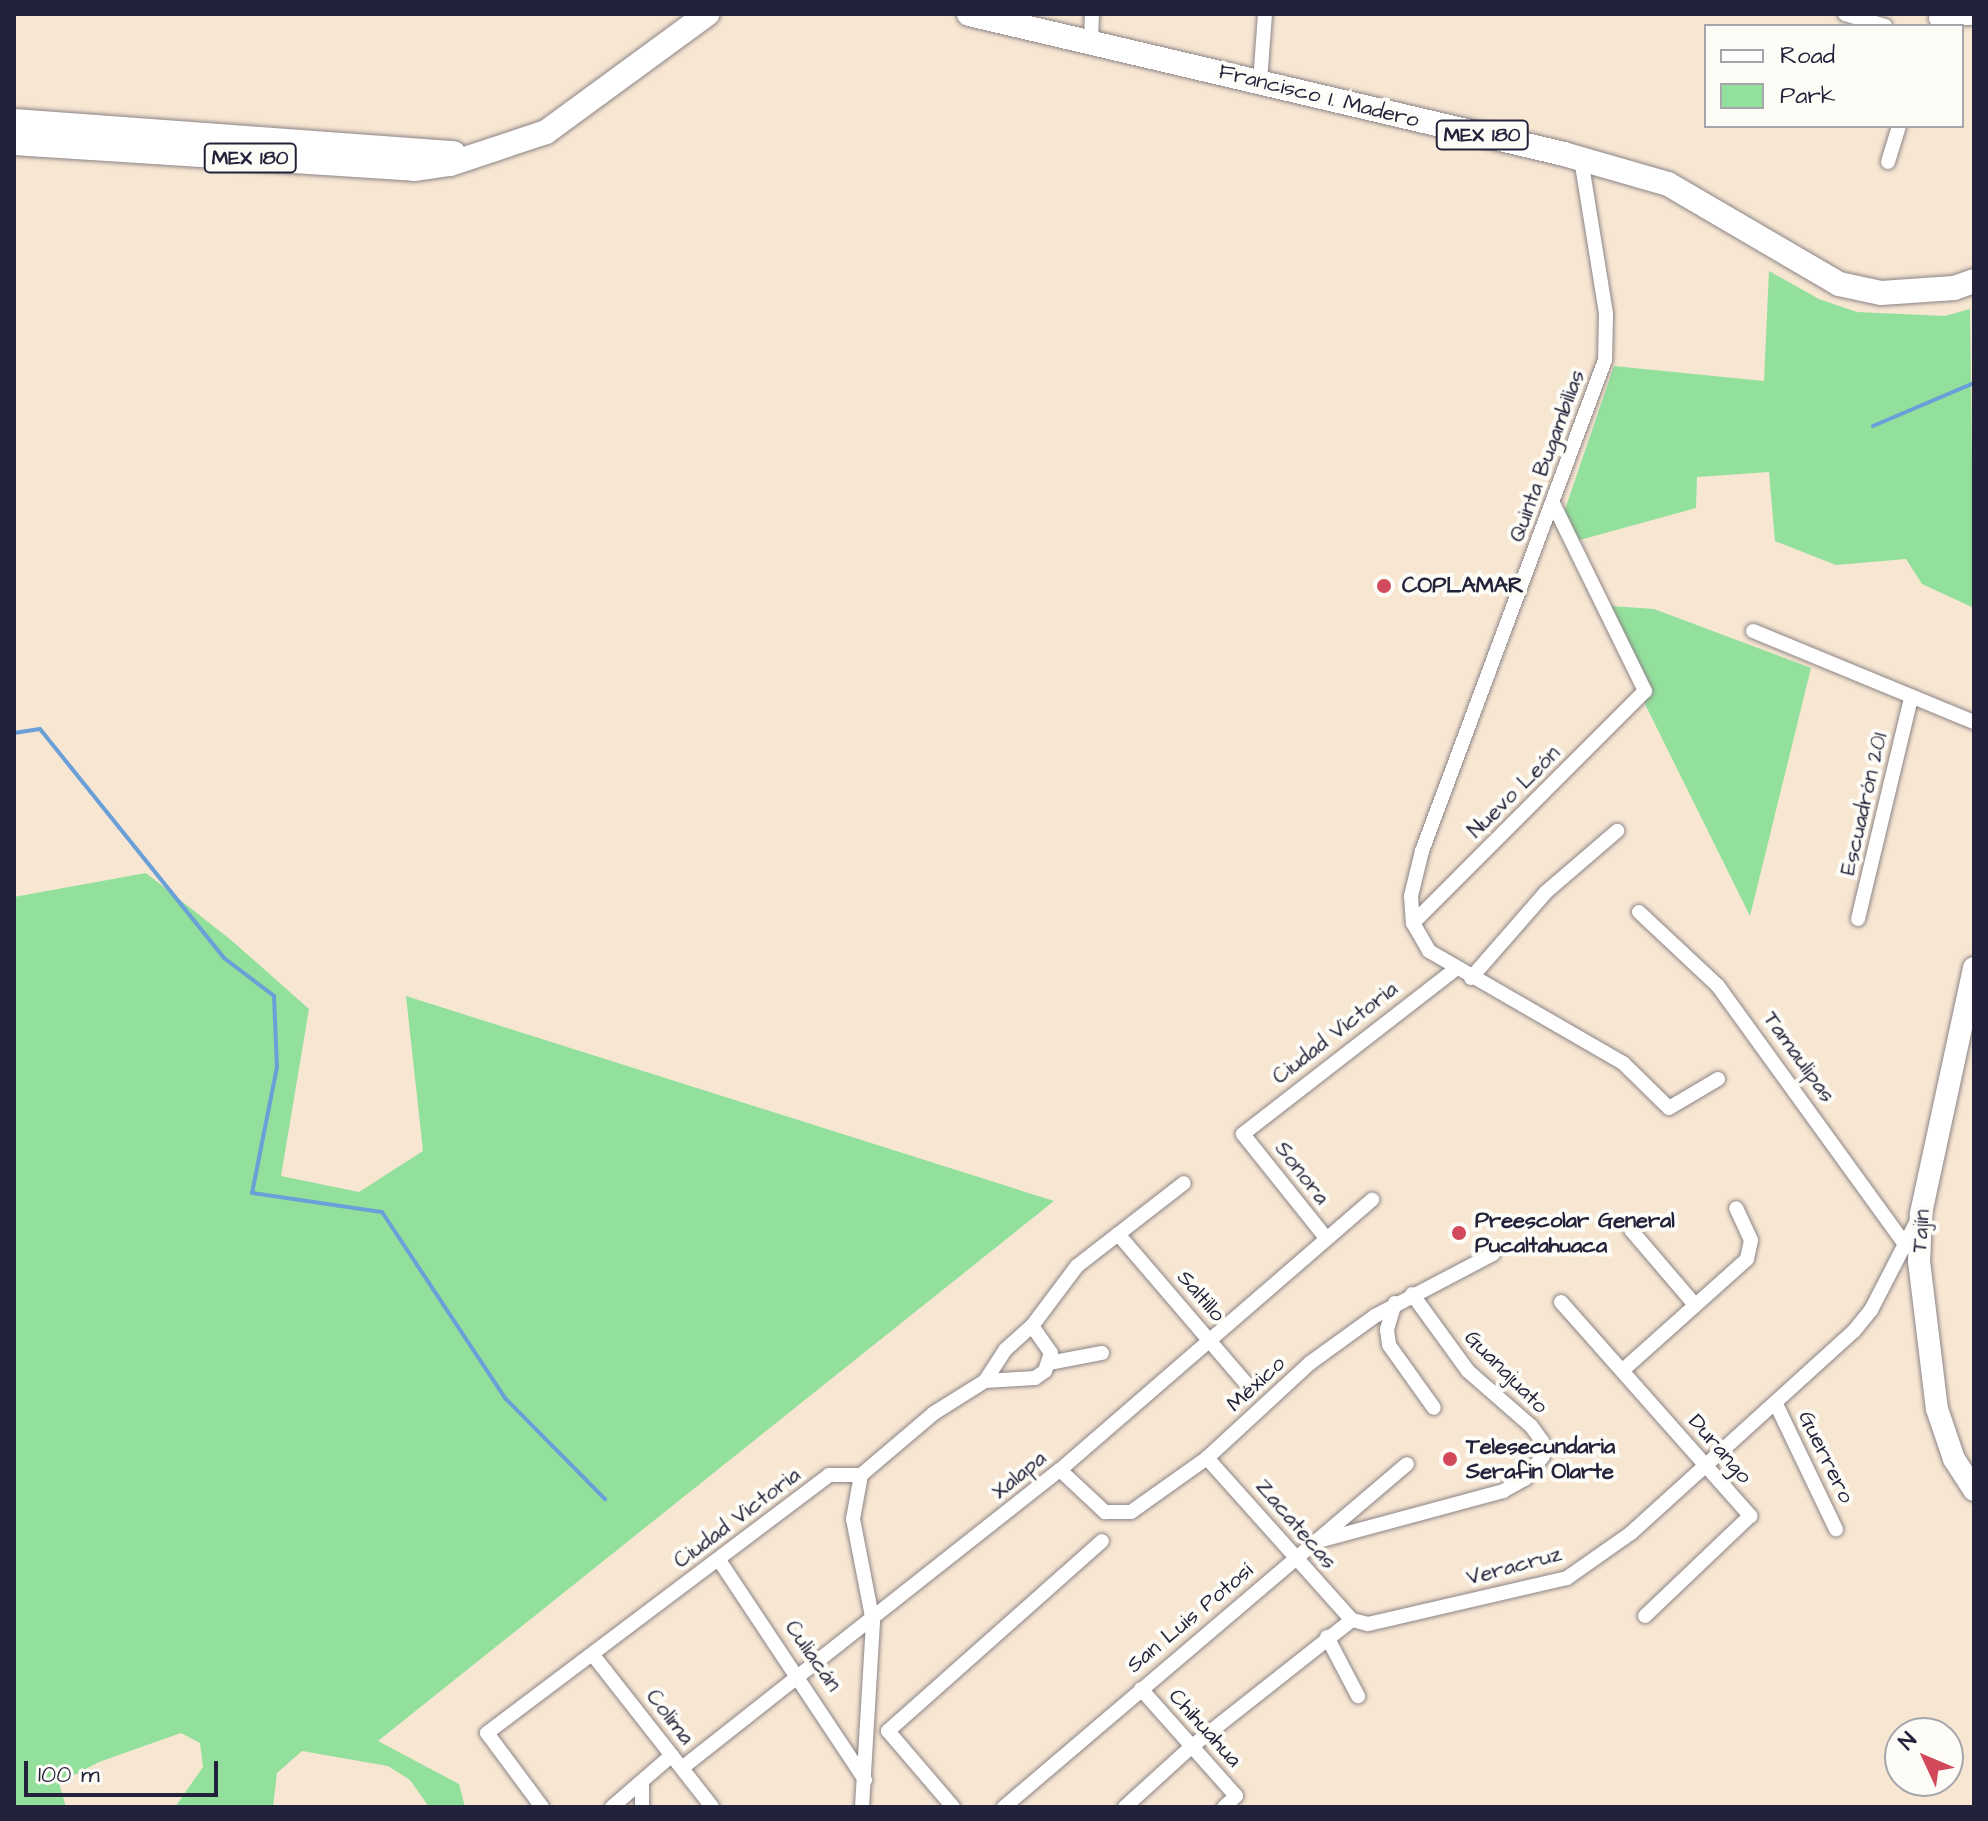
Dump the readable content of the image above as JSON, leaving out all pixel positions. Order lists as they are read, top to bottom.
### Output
{
  "streets": {
    "main road": ["Francisco I. Madero", "MEX 180", "Tajín"],
    "street": [
      "Quinta Bugambilias",
      "Nuevo León",
      "Escuadrón 201",
      "Ciudad Victoria",
      "Tamaulipas",
      "Sonora",
      "Saltillo",
      "Guanajuato",
      "México",
      "Durango",
      "Guerrero",
      "Xalapa",
      "Zacatecas",
      "Veracruz",
      "San Luis Potosí",
      "Culiacán",
      "Colima",
      "Chihuahua"
    ]
  },
  "crossings": [
    ["Francisco I. Madero", "Quinta Bugambilias"],
    ["Quinta Bugambilias", "Nuevo León"],
    ["Ciudad Victoria", "Sonora"],
    ["Ciudad Victoria", "Culiacán"],
    ["Ciudad Victoria", "Colima"],
    ["Tamaulipas", "Veracruz"],
    ["Sonora", "Xalapa"],
    ["Tajín", "Veracruz"],
    ["Saltillo", "Xalapa"],
    ["Guanajuato", "México"],
    ["Guanajuato", "San Luis Potosí"],
    ["México", "Xalapa"],
    ["México", "Zacatecas"],
    ["Durango", "Veracruz"],
    ["Guerrero", "Veracruz"],
    ["Xalapa", "Culiacán"],
    ["Xalapa", "Colima"],
    ["Zacatecas", "Veracruz"],
    ["Zacatecas", "San Luis Potosí"],
    ["San Luis Potosí", "Chihuahua"]
  ],
  "places": ["COPLAMAR", "Preescolar General Pucaltahuaca", "Telesecundaria Serafin Olarte"],
  "legend": ["Road", "Park"],
  "scale_bar": "100 m",
  "north": "top left"
}
